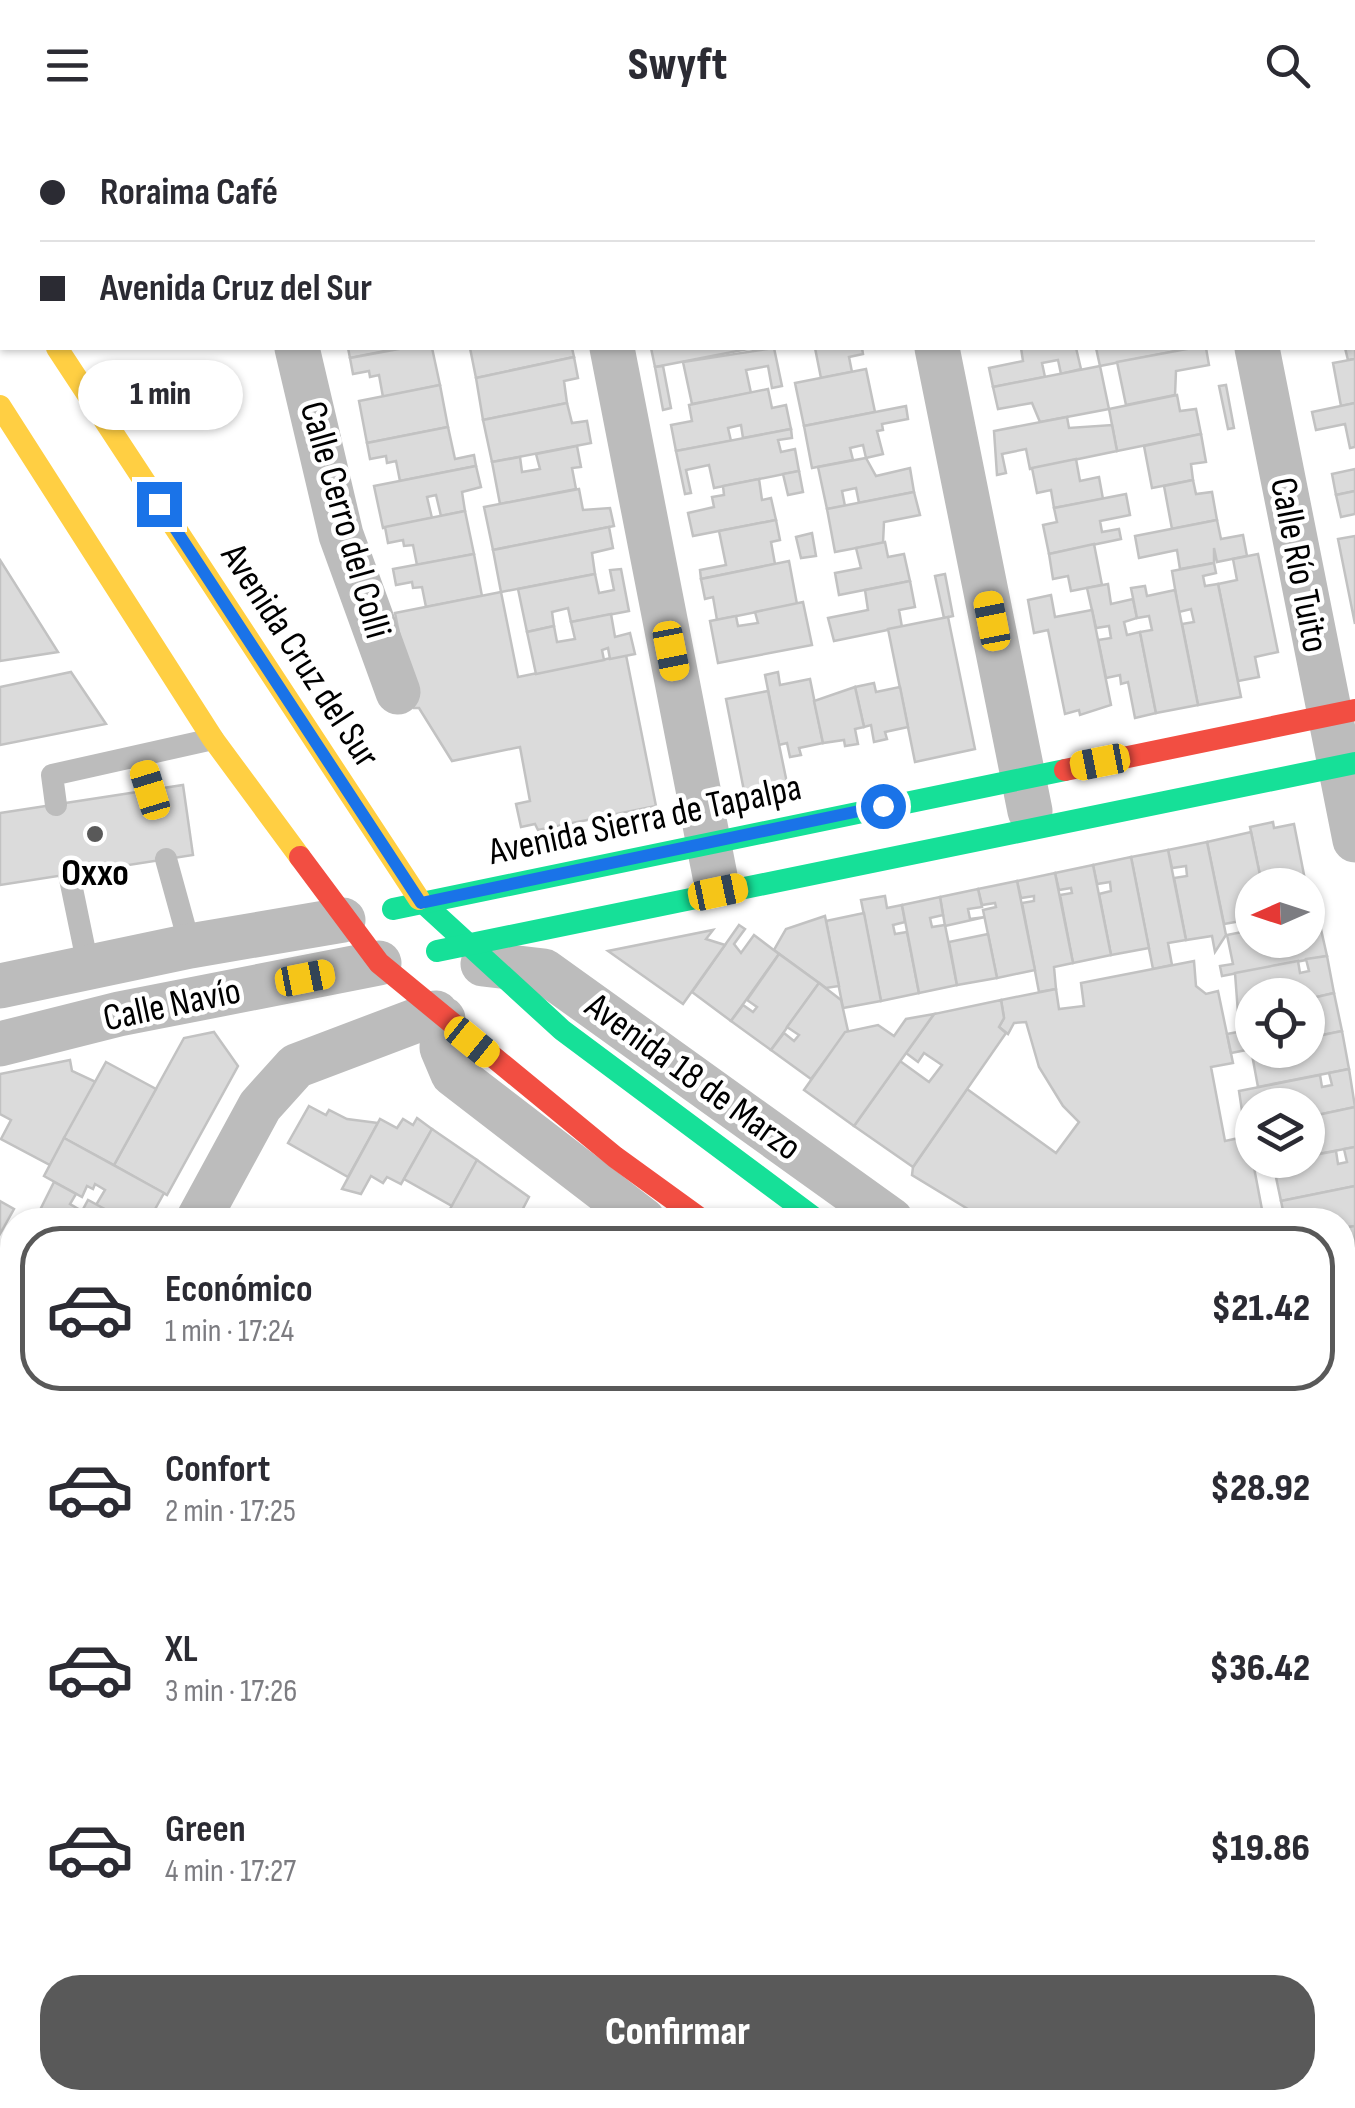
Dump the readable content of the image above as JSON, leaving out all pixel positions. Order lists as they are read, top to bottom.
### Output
{
  "streets": {
    "main road": [
      "Avenida Cruz del Sur",
      "Avenida Sierra de Tapalpa",
      "Calle Navío",
      "Avenida 18 de Marzo"
    ],
    "street": ["Calle Cerro del Colli", "Calle Río Tuito"]
  },
  "crossings": [
    ["Calle Río Tuito", "Avenida Sierra de Tapalpa"],
    ["Avenida Cruz del Sur", "Avenida Sierra de Tapalpa"],
    ["Avenida Cruz del Sur", "Calle Navío"],
    ["Avenida Cruz del Sur", "Avenida 18 de Marzo"],
    ["Avenida Sierra de Tapalpa", "Calle Navío"],
    ["Calle Navío", "Avenida 18 de Marzo"]
  ],
  "places": ["Oxxo"],
  "north": "left",
  "page": {
    "header": "Swyft",
    "banner": ["Roraima Café", "Avenida Cruz del Sur"],
    "bubble": "1 min",
    "list": [
      {
        "name": "Económico",
        "note": "1 min · 17:24",
        "value": "$21.42"
      },
      {
        "name": "Confort",
        "note": "2 min · 17:25",
        "value": "$28.92"
      },
      {
        "name": "XL",
        "note": "3 min · 17:26",
        "value": "$36.42"
      },
      {
        "name": "Green",
        "note": "4 min · 17:27",
        "value": "$19.86"
      }
    ],
    "buttons": "Confirmar"
  }
}
